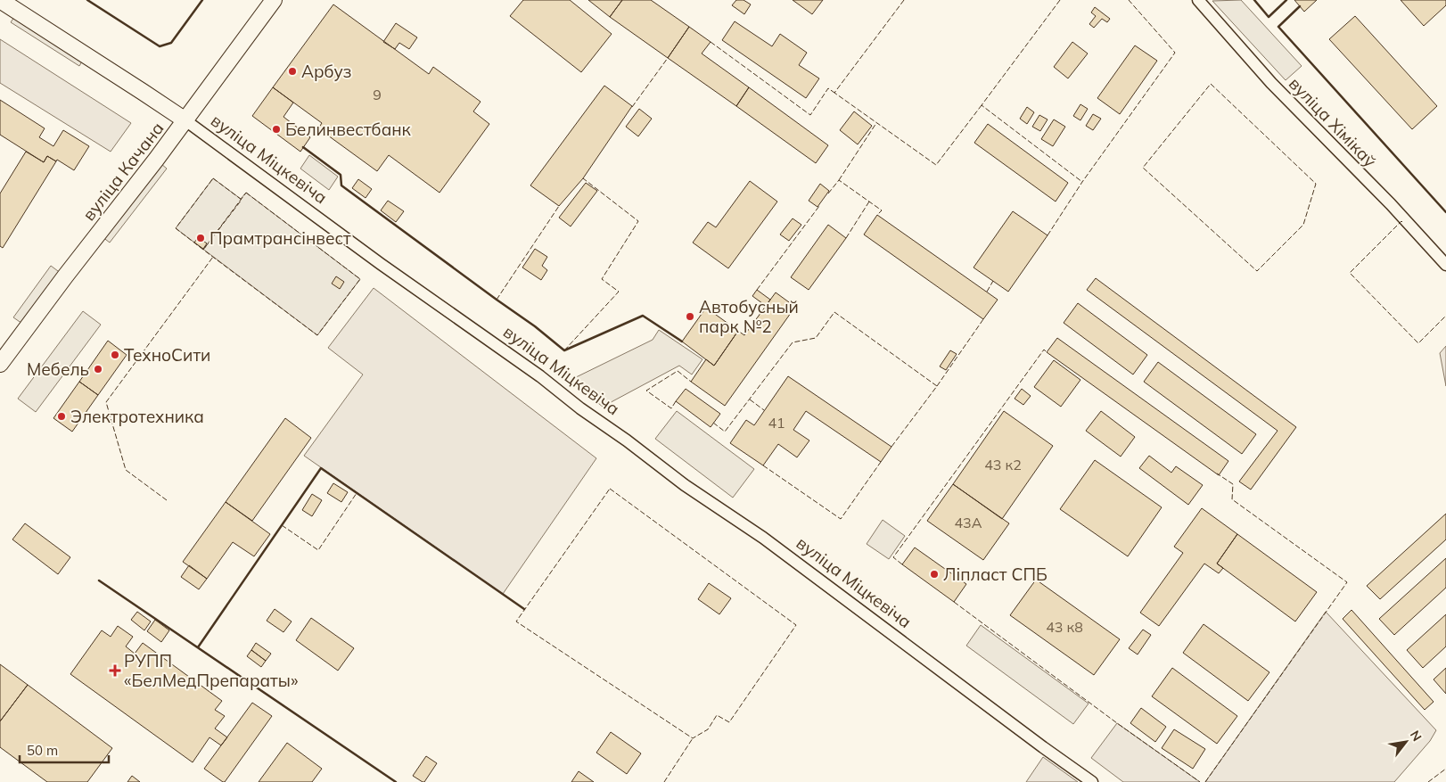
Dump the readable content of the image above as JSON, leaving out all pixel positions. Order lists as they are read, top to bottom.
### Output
{
  "streets": {
    "main road": ["вуліца Міцкевіча", "вуліца Качана"],
    "street": ["вуліца Хімікаў"]
  },
  "crossings": [
    ["вуліца Міцкевіча", "вуліца Качана"]
  ],
  "places": {
    "other": [
      "Арбуз",
      "Белинвестбанк",
      "Прамтрансінвест",
      "Автобусный парк №2",
      "ТехноСити",
      "Мебель",
      "Электротехника",
      "Ліпласт СПБ"
    ],
    "health": ["РУПП «БелМедПрепараты»"]
  },
  "house_numbers": [
    "9",
    "41",
    "43 к2",
    "43А",
    "43 к8"
  ],
  "scale_bar": "50 m",
  "north": "top right"
}
